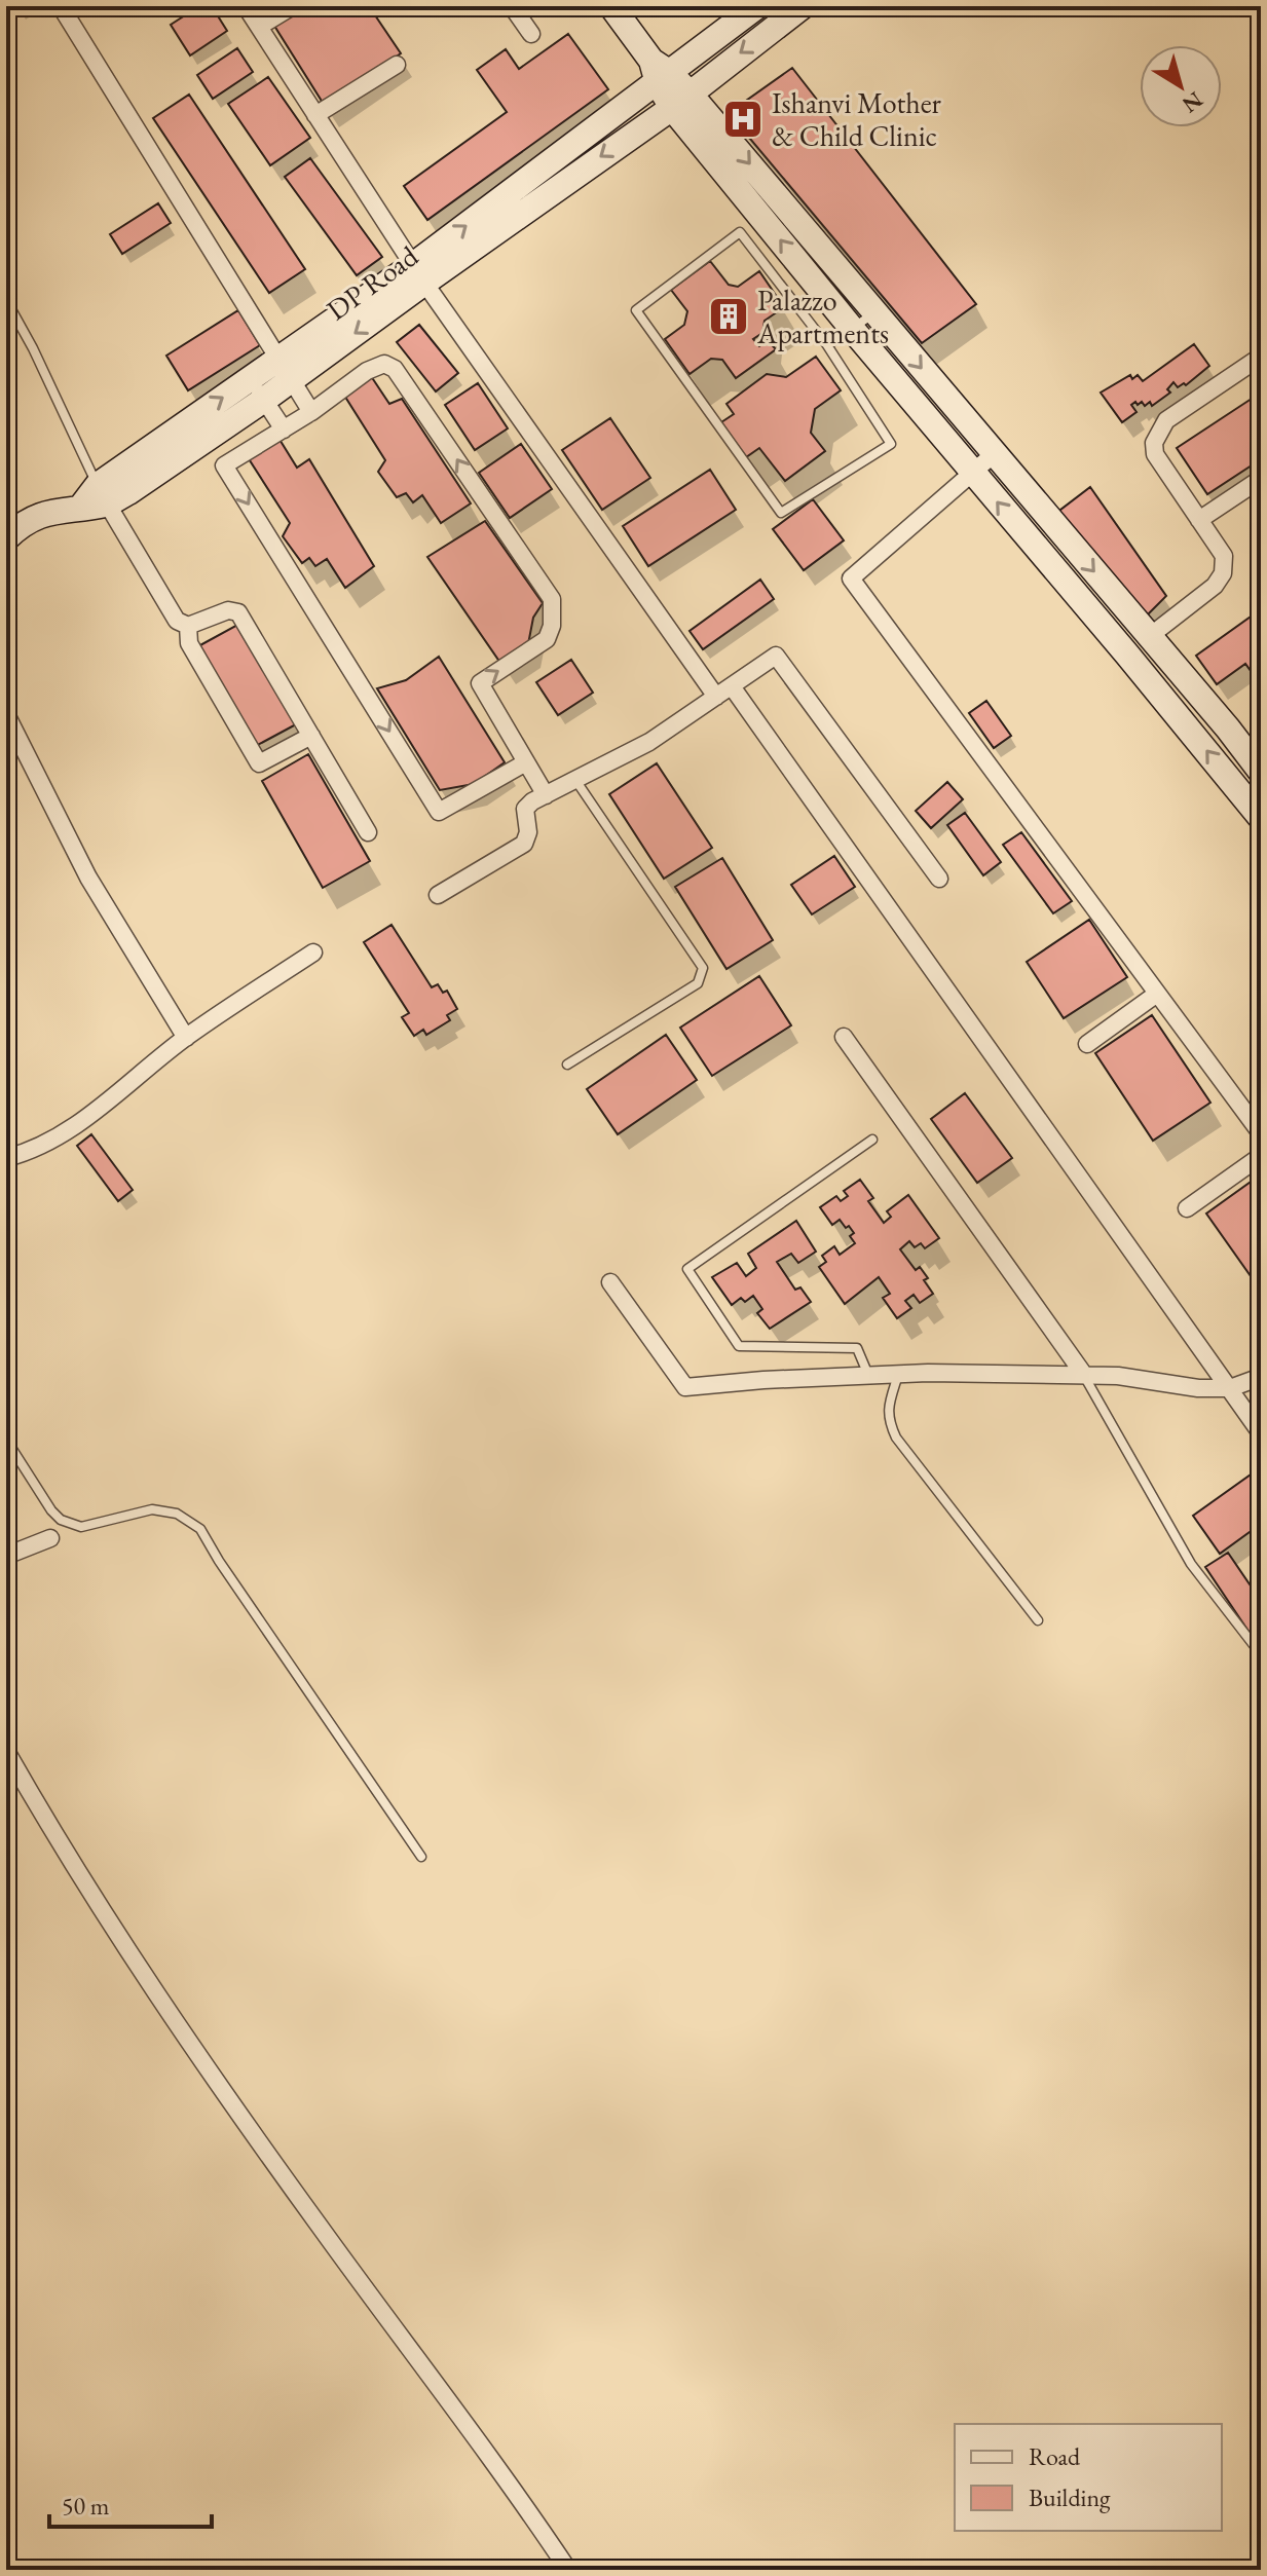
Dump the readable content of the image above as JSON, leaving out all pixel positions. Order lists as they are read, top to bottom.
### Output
{
  "streets": {
    "street": ["DP Road"]
  },
  "places": {
    "hospital": ["Ishanvi Mother & Child Clinic"],
    "building": ["Palazzo Apartments"]
  },
  "legend": ["Road", "Building"],
  "scale_bar": "50 m",
  "north": "bottom right"
}
